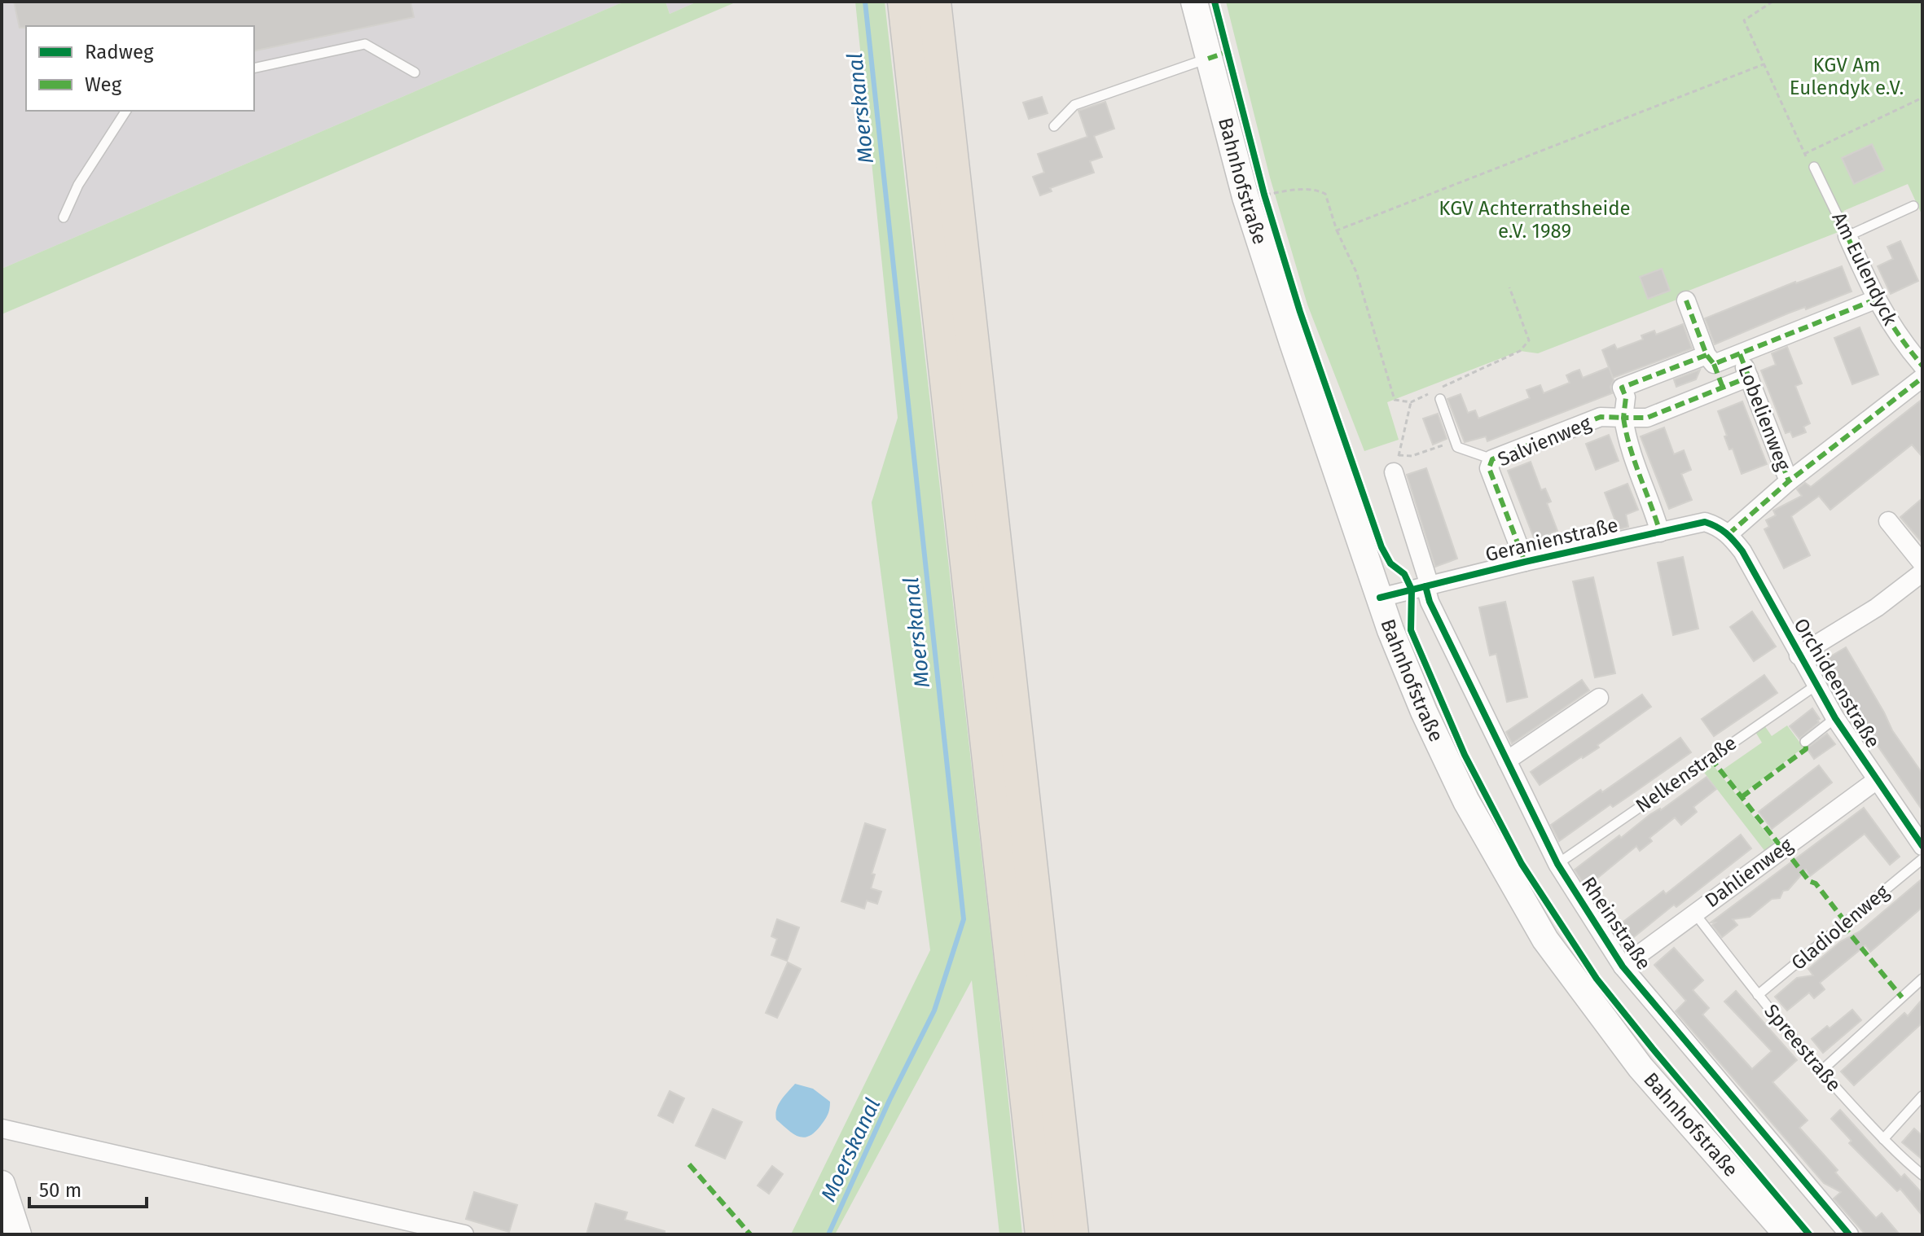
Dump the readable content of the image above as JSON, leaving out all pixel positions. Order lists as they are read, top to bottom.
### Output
{
  "streets": {
    "main road": ["Bahnhofstraße"],
    "street": [
      "Am Eulendyck",
      "Lobelienweg",
      "Salvienweg",
      "Geranienstraße",
      "Orchideenstraße",
      "Dahlienweg",
      "Rheinstraße"
    ],
    "lane": ["Nelkenstraße", "Gladiolenweg", "Spreestraße"]
  },
  "crossings": [
    ["Bahnhofstraße", "Geranienstraße"],
    ["Lobelienweg", "Salvienweg"],
    ["Salvienweg", "Geranienstraße"],
    ["Geranienstraße", "Orchideenstraße"],
    ["Geranienstraße", "Rheinstraße"],
    ["Orchideenstraße", "Nelkenstraße"],
    ["Orchideenstraße", "Dahlienweg"],
    ["Nelkenstraße", "Rheinstraße"],
    ["Dahlienweg", "Rheinstraße"],
    ["Dahlienweg", "Spreestraße"],
    ["Gladiolenweg", "Spreestraße"]
  ],
  "water": ["Moerskanal"],
  "parks": ["KGV Am Eulendyk e.V.", "KGV Achterrathsheide e.V. 1989"],
  "legend": ["Radweg", "Weg"],
  "scale_bar": "50 m"
}
